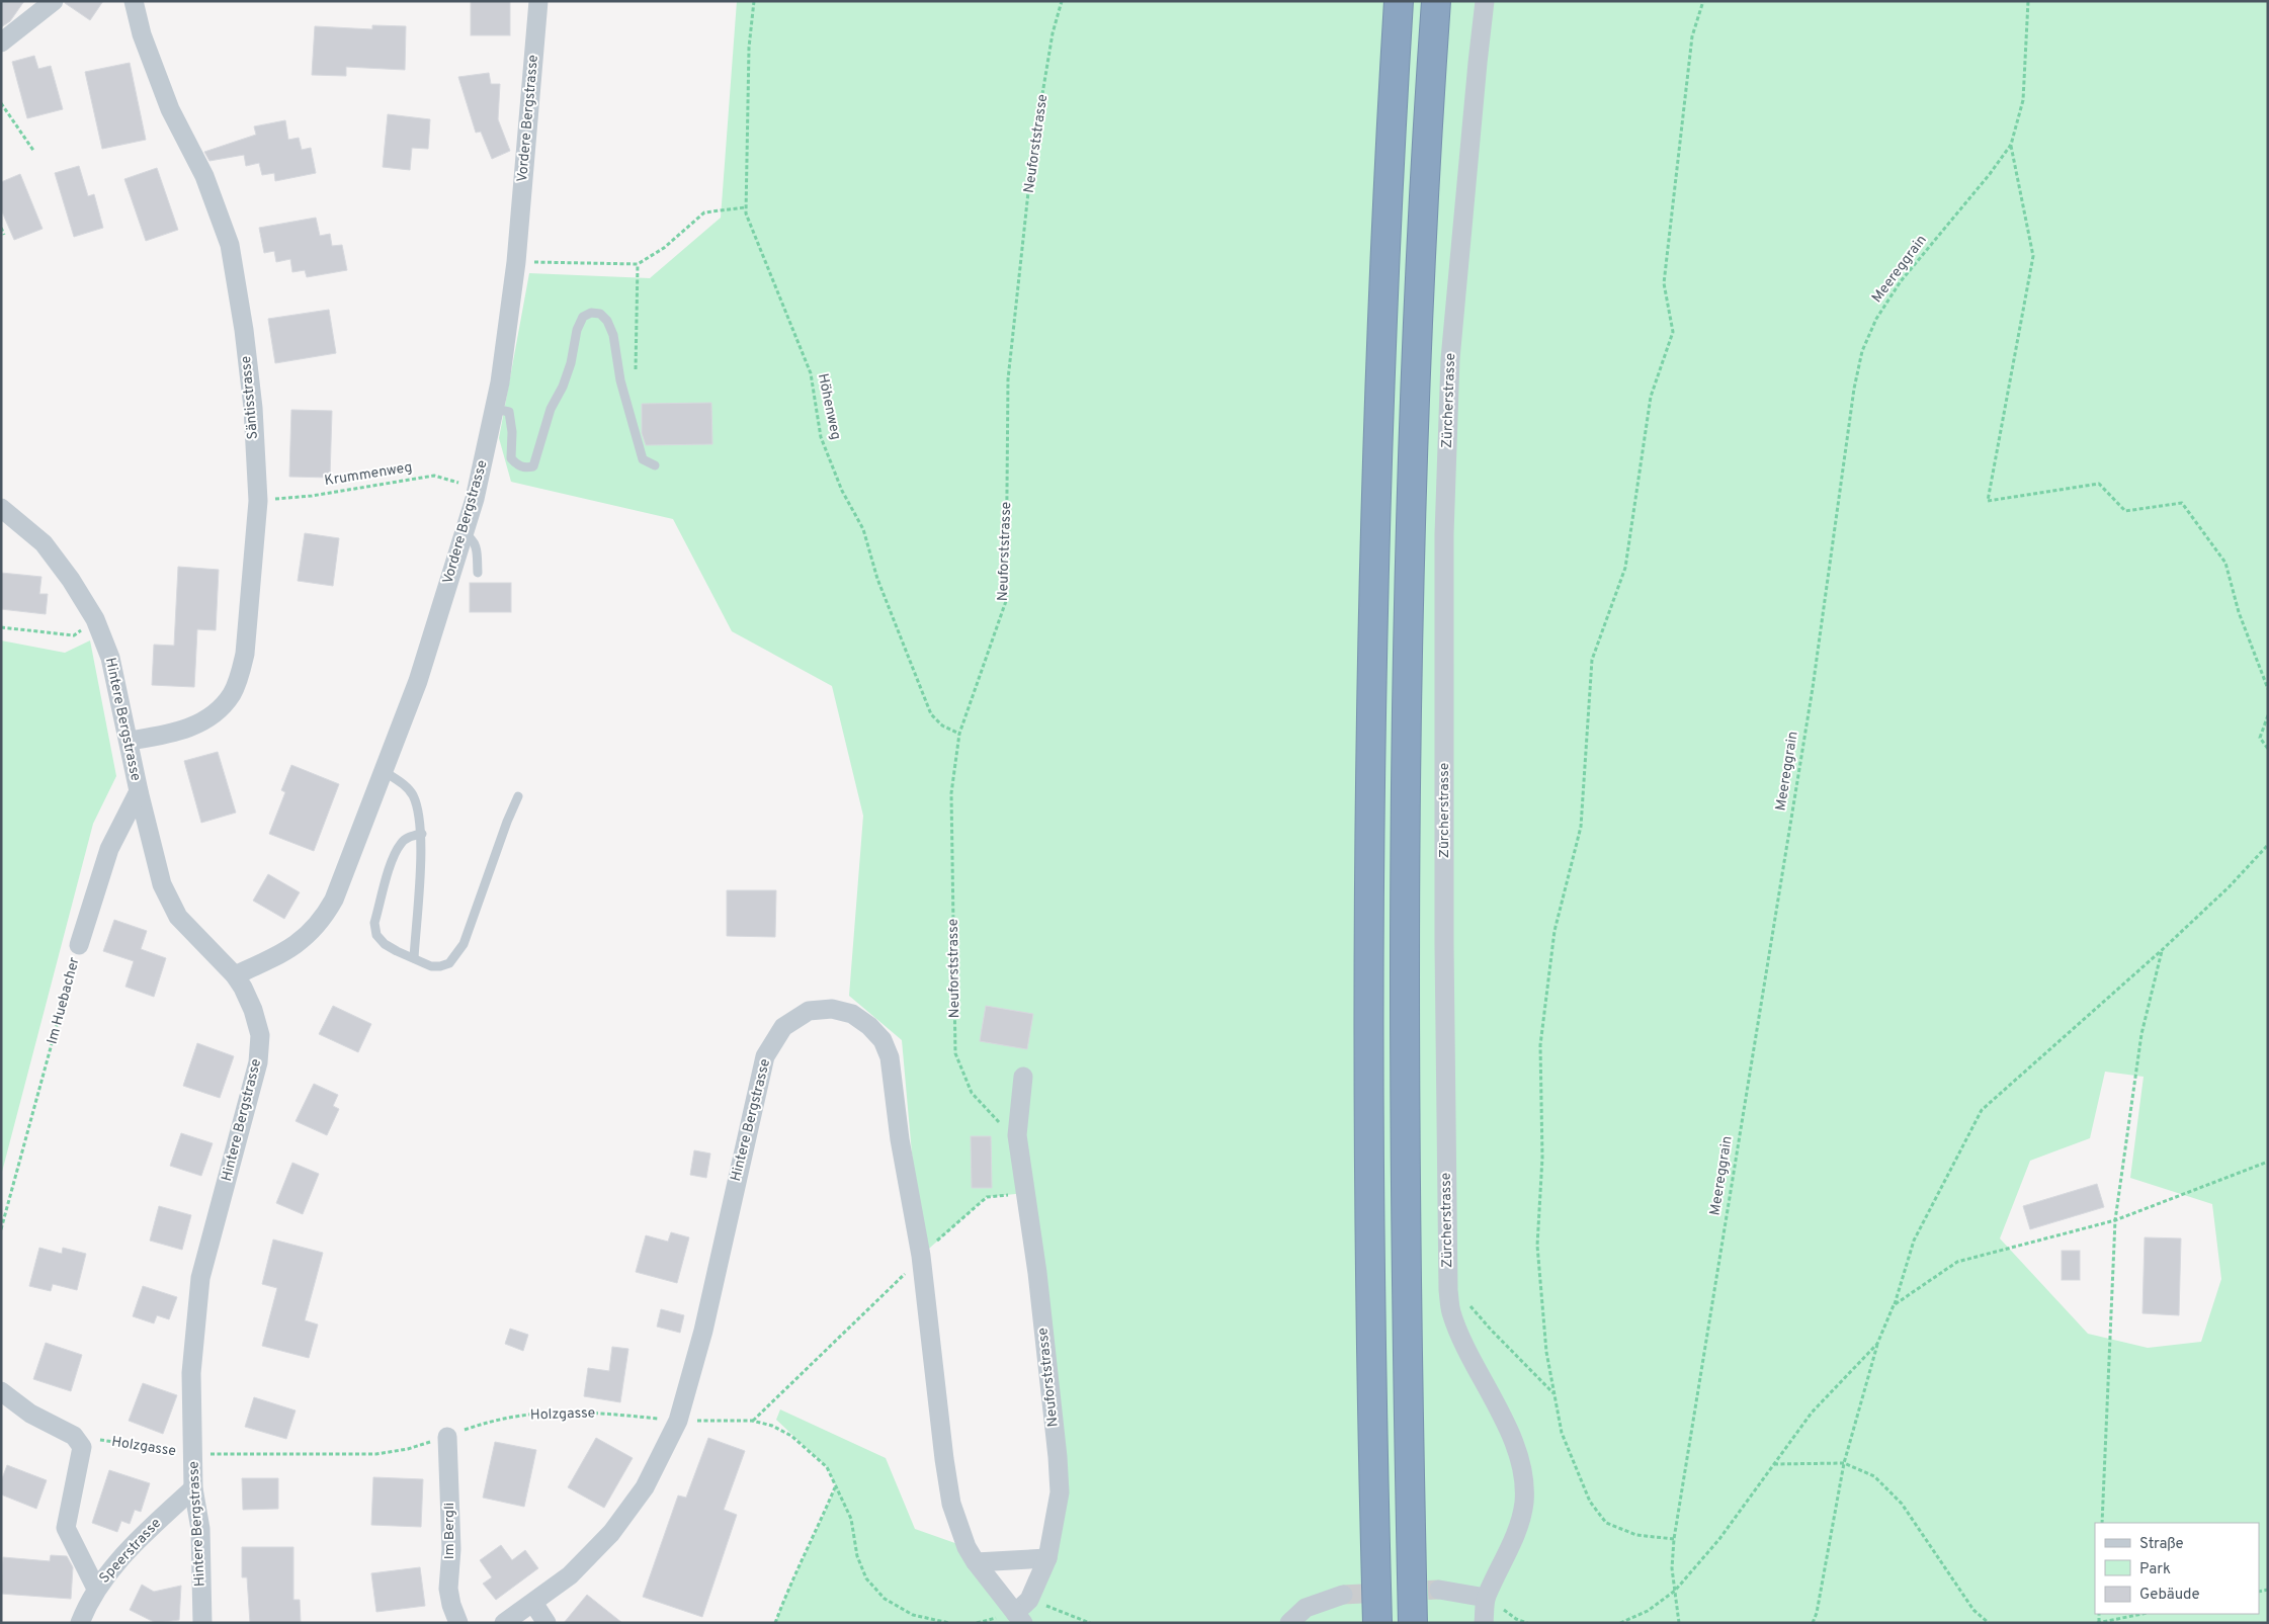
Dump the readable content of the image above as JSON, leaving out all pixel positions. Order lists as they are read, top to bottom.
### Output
{
  "streets": {
    "street": [
      "Vordere Bergstrasse",
      "Neuforststrasse",
      "Säntisstrasse",
      "Zürcherstrasse",
      "Hintere Bergstrasse",
      "Im Huebacher",
      "Im Bergli",
      "Speerstrasse"
    ],
    "path": [
      "Meereggrain",
      "Höhenweg",
      "Krummenweg",
      "Holzgasse"
    ]
  },
  "crossings": [
    ["Vordere Bergstrasse", "Krummenweg"],
    ["Vordere Bergstrasse", "Hintere Bergstrasse"],
    ["Neuforststrasse", "Höhenweg"],
    ["Neuforststrasse", "Hintere Bergstrasse"],
    ["Säntisstrasse", "Krummenweg"],
    ["Säntisstrasse", "Hintere Bergstrasse"],
    ["Hintere Bergstrasse", "Im Huebacher"],
    ["Hintere Bergstrasse", "Holzgasse"],
    ["Hintere Bergstrasse", "Speerstrasse"],
    ["Holzgasse", "Im Bergli"]
  ],
  "legend": ["Straße", "Park", "Gebäude"]
}
